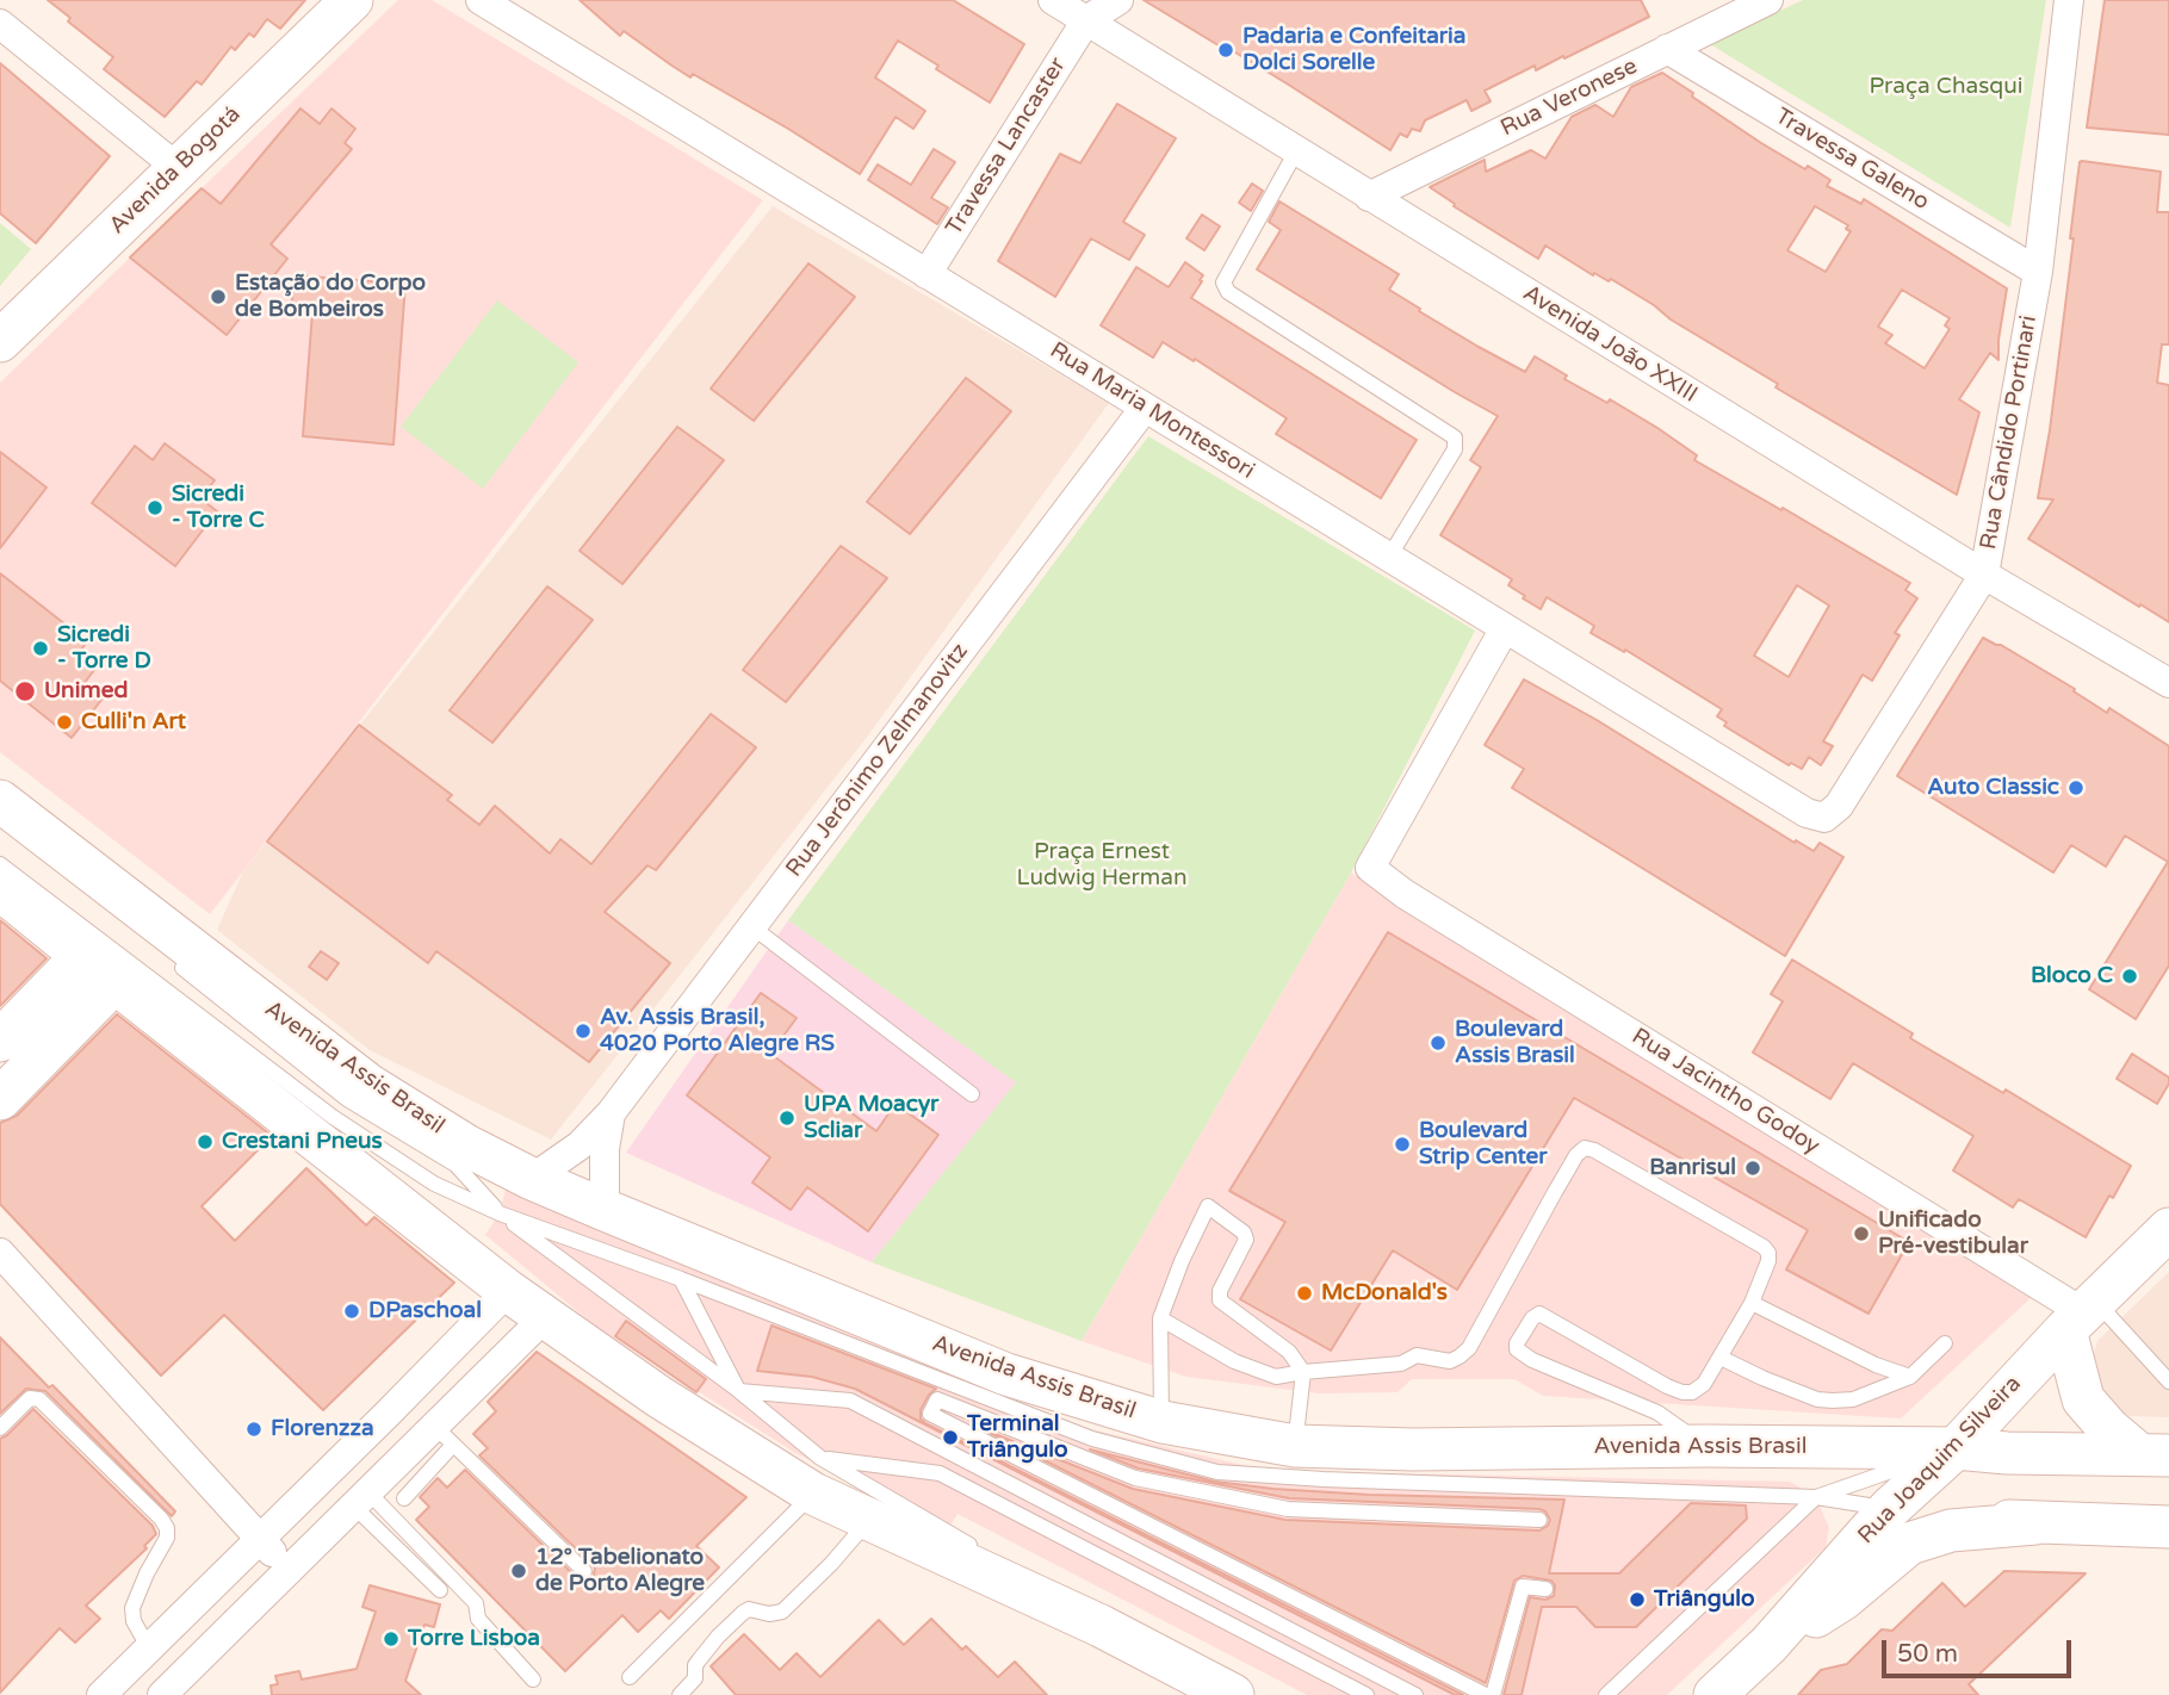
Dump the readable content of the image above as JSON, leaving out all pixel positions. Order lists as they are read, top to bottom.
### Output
{
  "streets": {
    "main road": ["Avenida Bogotá", "Avenida Assis Brasil", "Rua Joaquim Silveira"],
    "street": [
      "Rua Veronese",
      "Travessa Lancaster",
      "Travessa Galeno",
      "Avenida João XXIII",
      "Rua Maria Montessori",
      "Rua Cândido Portinari",
      "Rua Jerônimo Zelmanovitz",
      "Rua Jacintho Godoy"
    ]
  },
  "crossings": [
    ["Rua Veronese", "Travessa Galeno"],
    ["Rua Veronese", "Avenida João XXIII"],
    ["Travessa Lancaster", "Avenida João XXIII"],
    ["Travessa Lancaster", "Rua Maria Montessori"],
    ["Travessa Galeno", "Rua Cândido Portinari"],
    ["Avenida João XXIII", "Rua Cândido Portinari"],
    ["Rua Maria Montessori", "Rua Cândido Portinari"],
    ["Rua Maria Montessori", "Rua Jerônimo Zelmanovitz"],
    ["Rua Maria Montessori", "Rua Jacintho Godoy"],
    ["Rua Jerônimo Zelmanovitz", "Avenida Assis Brasil"],
    ["Avenida Assis Brasil", "Rua Joaquim Silveira"],
    ["Rua Jacintho Godoy", "Rua Joaquim Silveira"]
  ],
  "parks": ["Praça Chasqui", "Praça Ernest Ludwig Herman"],
  "places": [
    "Padaria e Confeitaria Dolci Sorelle",
    "Estação do Corpo de Bombeiros",
    "Sicredi - Torre C",
    "Sicredi - Torre D",
    "Unimed",
    "Culli'n Art",
    "Auto Classic",
    "Bloco C",
    "Av. Assis Brasil, 4020 Porto Alegre RS",
    "Boulevard Assis Brasil",
    "UPA Moacyr Scliar",
    "Crestani Pneus",
    "Boulevard Strip Center",
    "Banrisul",
    "Unificado Pré-vestibular",
    "McDonald's",
    "DPaschoal",
    "Florenzza",
    "Terminal Triângulo",
    "12° Tabelionato de Porto Alegre",
    "Triângulo",
    "Torre Lisboa"
  ],
  "scale_bar": "50 m"
}
